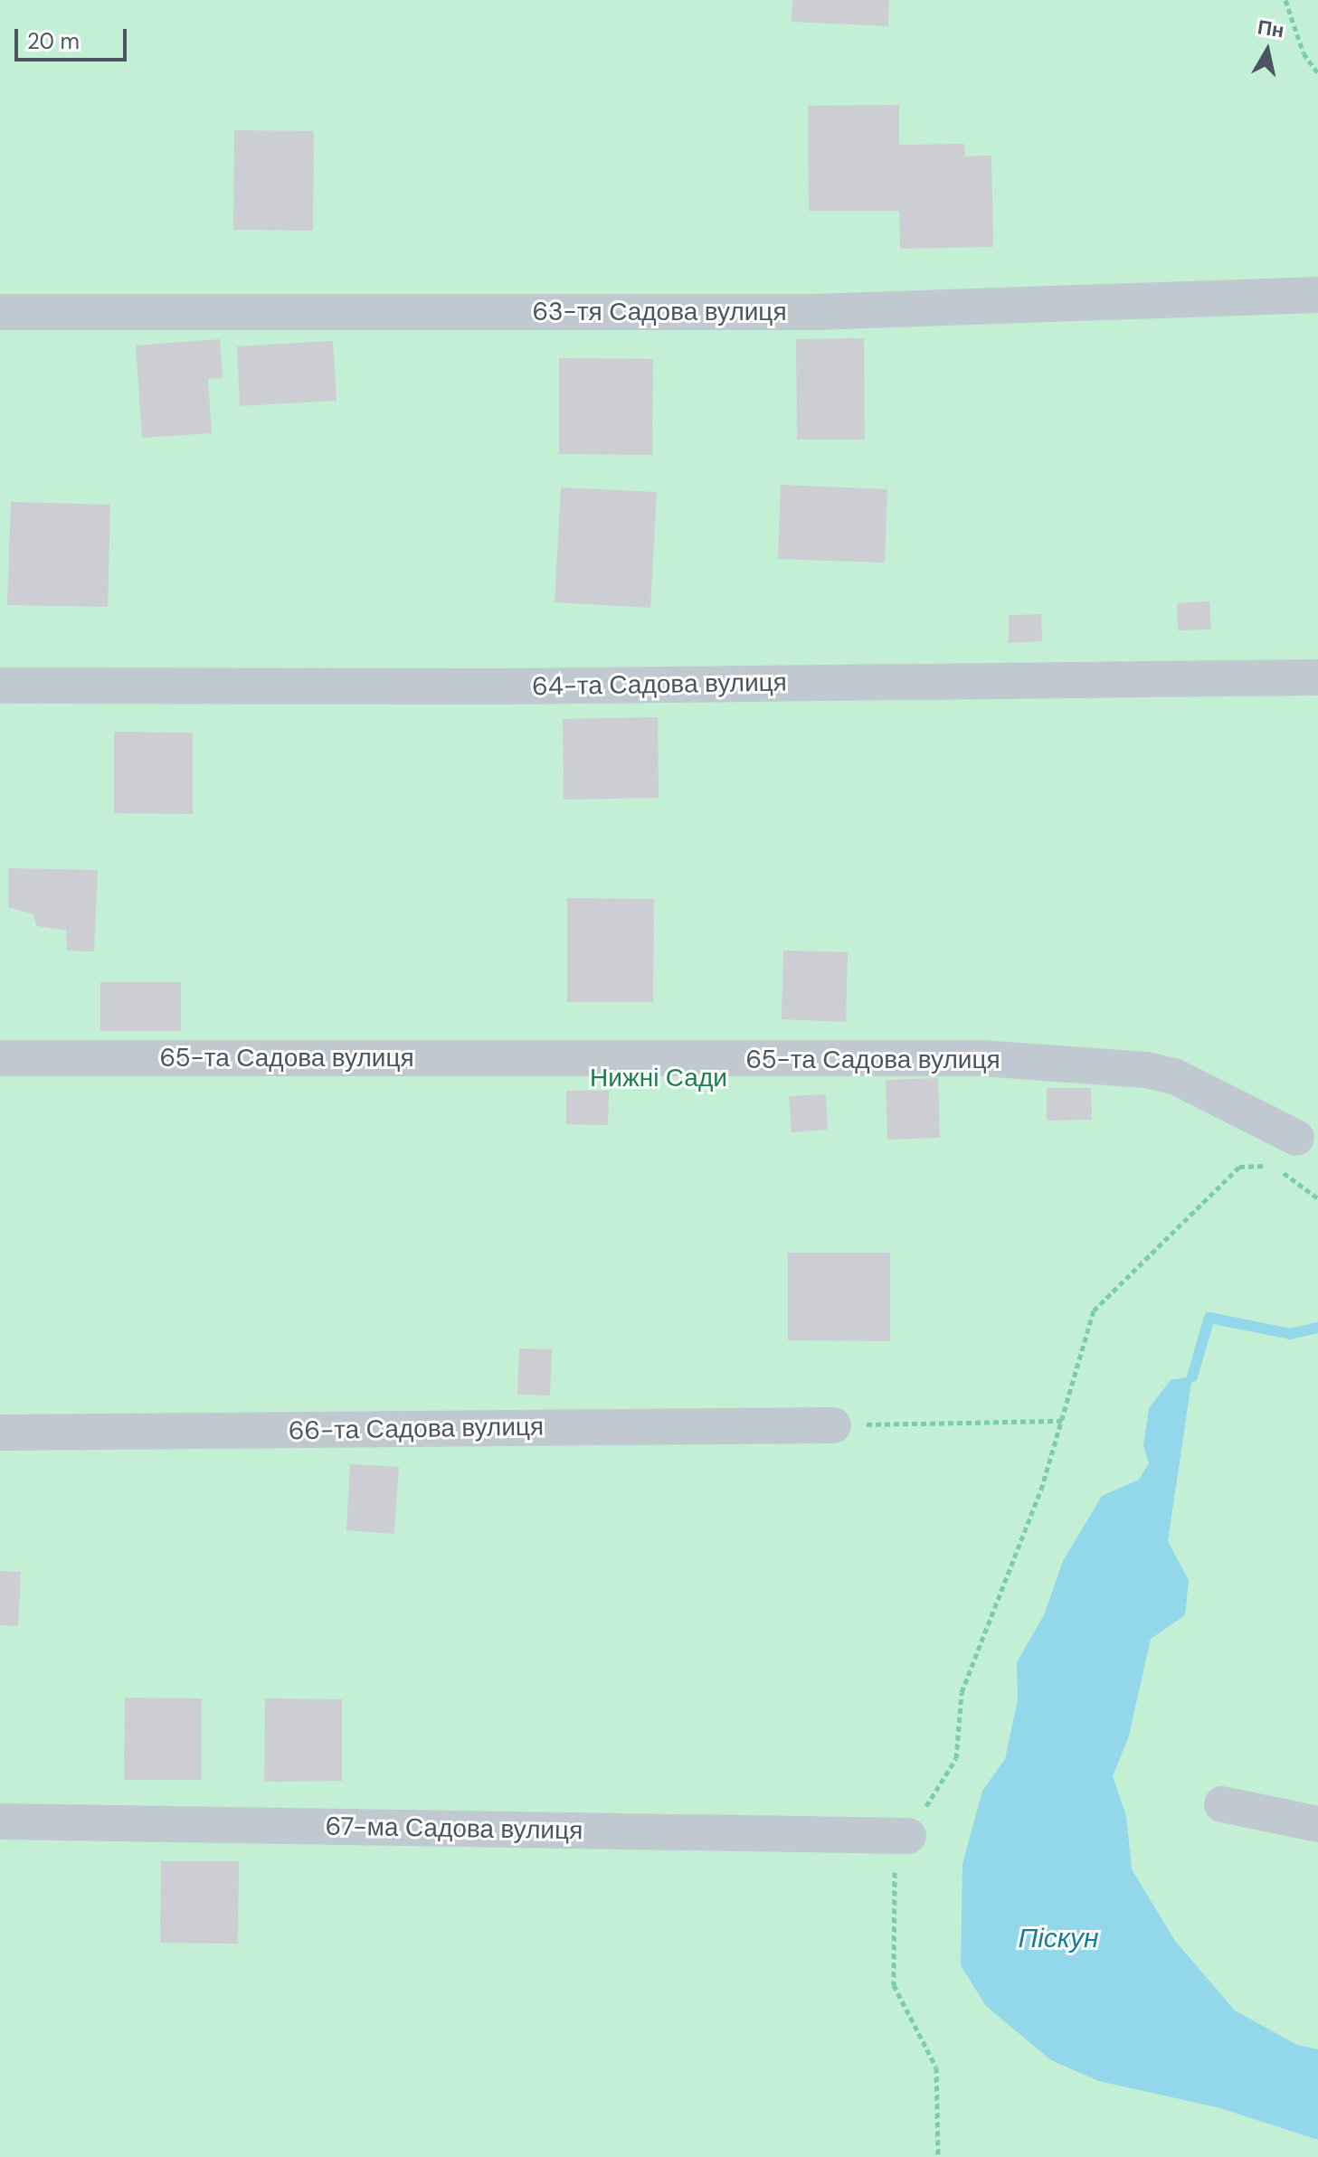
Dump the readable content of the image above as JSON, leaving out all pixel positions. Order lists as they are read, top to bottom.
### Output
{
  "streets": {
    "street": [
      "63-тя Садова вулиця",
      "64-та Садова вулиця",
      "65-та Садова вулиця",
      "66-та Садова вулиця",
      "67-ма Садова вулиця"
    ]
  },
  "water": ["Піскун"],
  "parks": ["Нижні Сади"],
  "scale_bar": "20 m",
  "north": "top"
}
